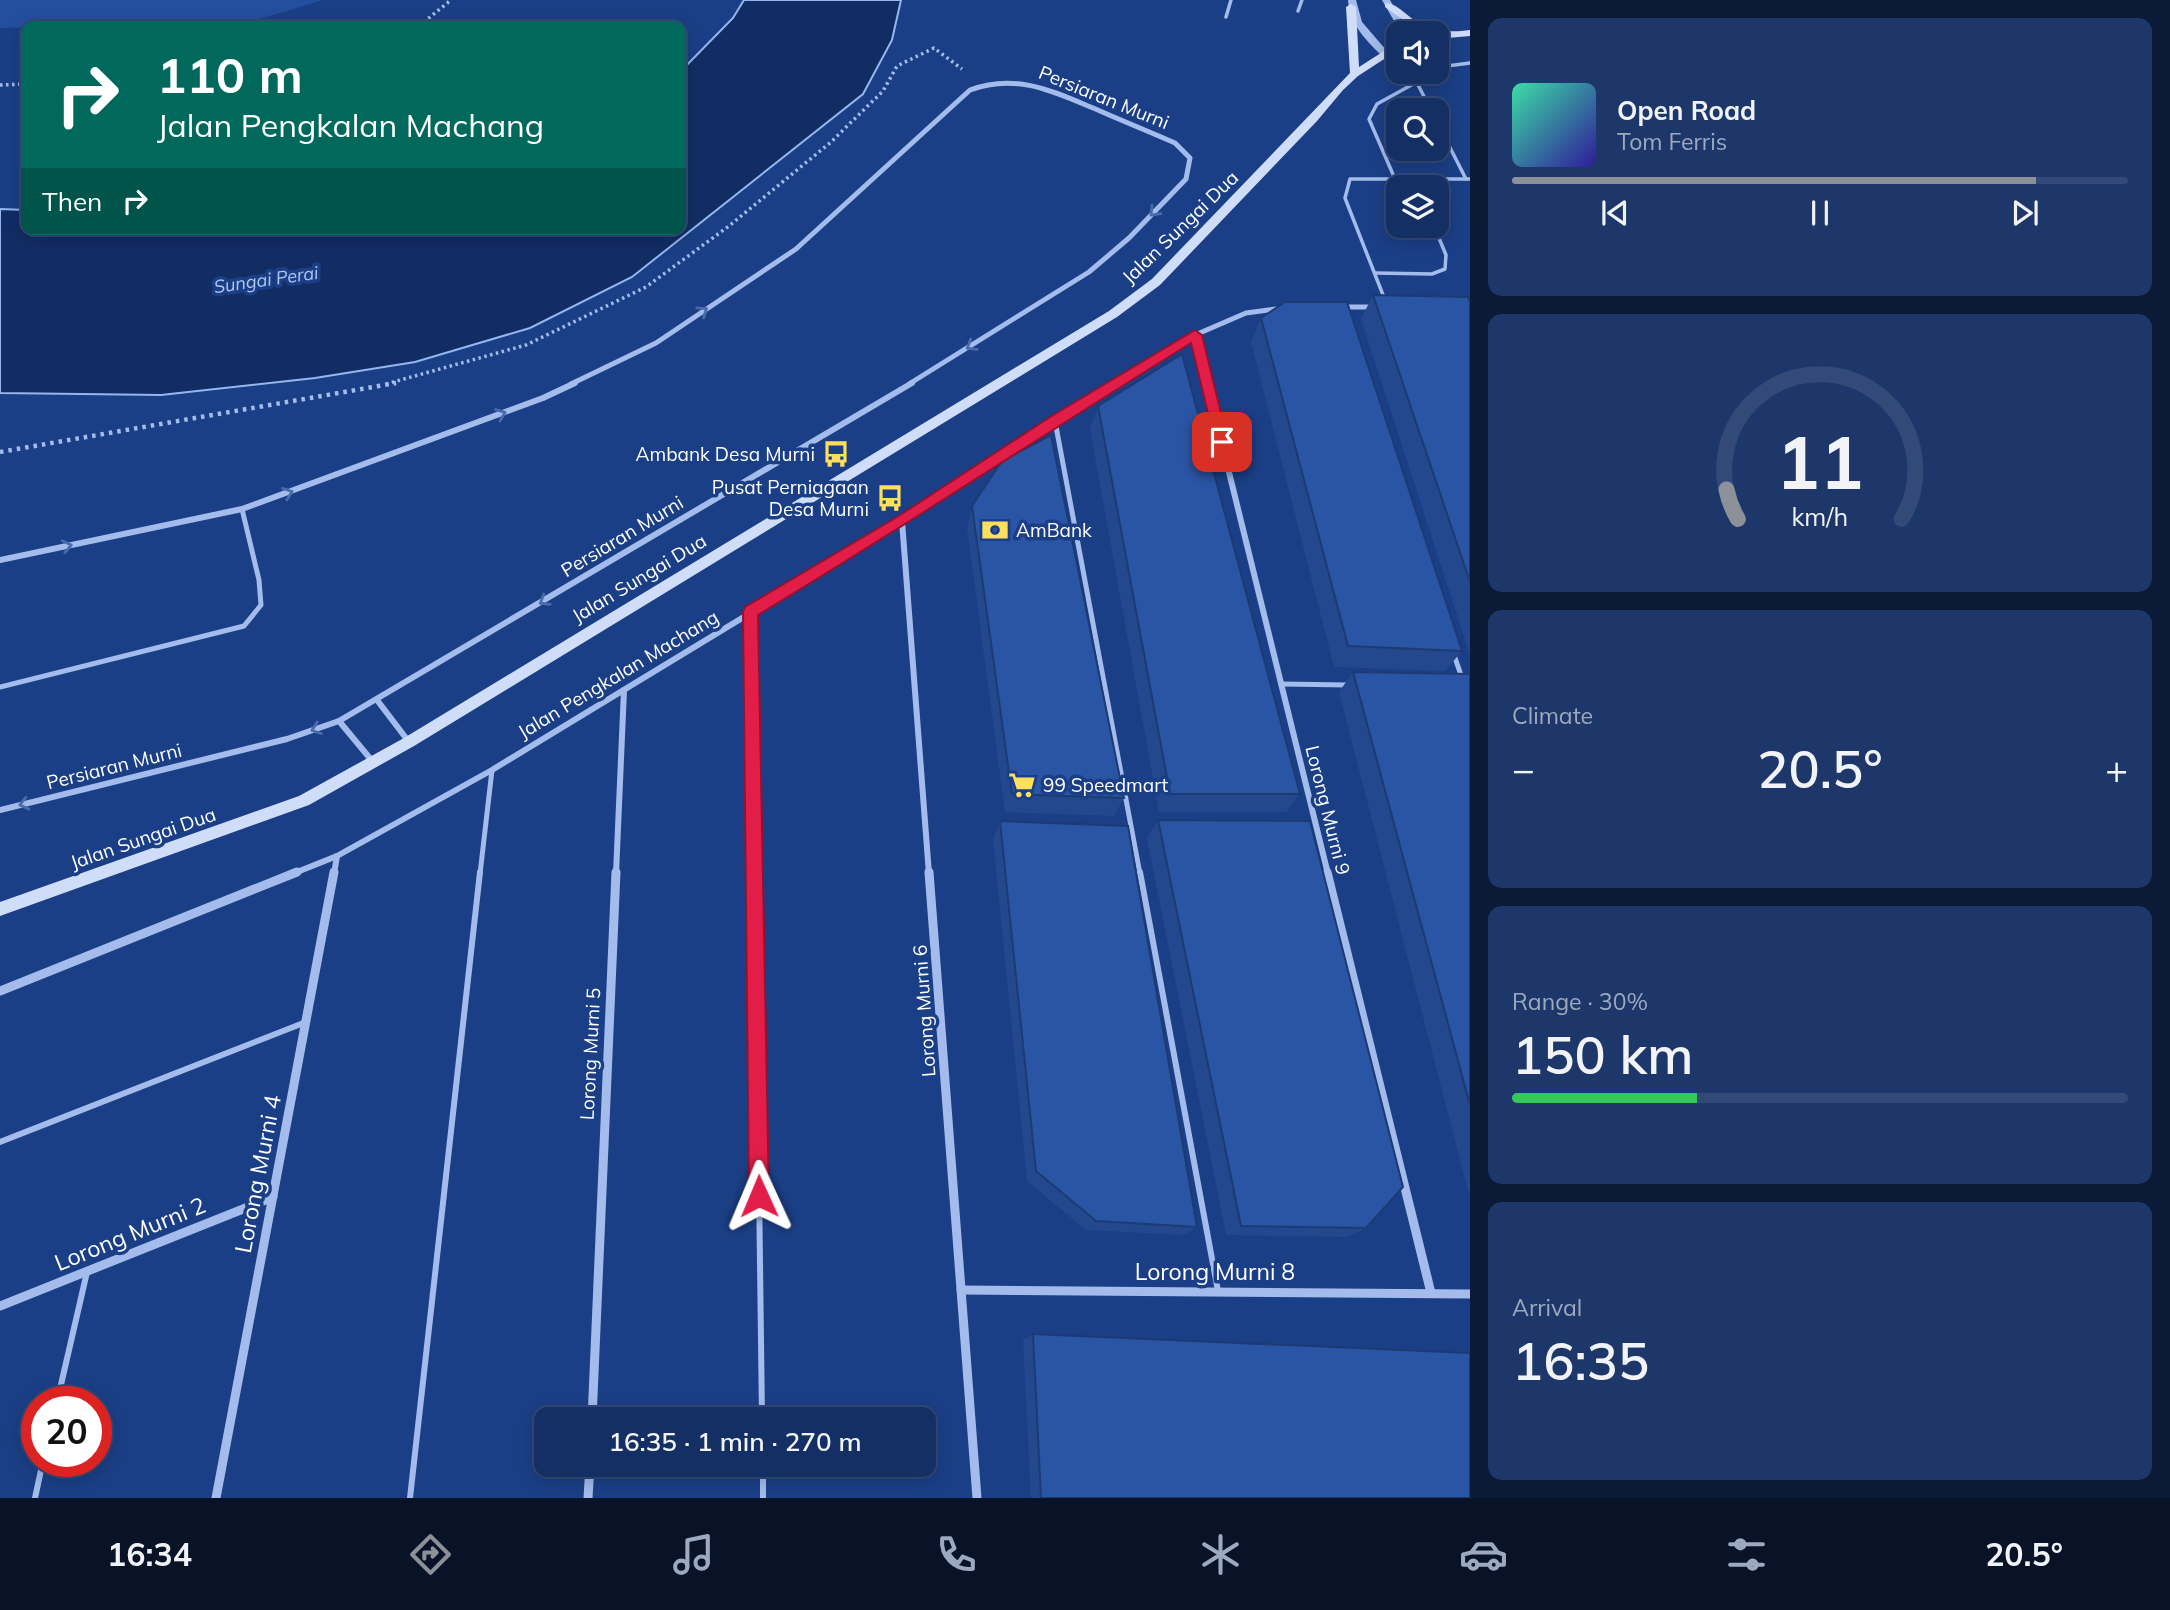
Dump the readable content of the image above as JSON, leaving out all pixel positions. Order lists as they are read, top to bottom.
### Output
{
  "streets": {
    "main road": ["Jalan Sungai Dua"],
    "street": [
      "Persiaran Murni",
      "Jalan Pengkalan Machang",
      "Lorong Murni 9",
      "Lorong Murni 6",
      "Lorong Murni 5",
      "Lorong Murni 4",
      "Lorong Murni 2",
      "Lorong Murni 8"
    ]
  },
  "crossings": [
    ["Jalan Pengkalan Machang", "Lorong Murni 9"],
    ["Jalan Pengkalan Machang", "Lorong Murni 6"],
    ["Jalan Pengkalan Machang", "Lorong Murni 5"],
    ["Jalan Pengkalan Machang", "Lorong Murni 4"],
    ["Lorong Murni 9", "Lorong Murni 8"],
    ["Lorong Murni 6", "Lorong Murni 8"],
    ["Lorong Murni 4", "Lorong Murni 2"]
  ],
  "water": ["Sungai Perai"],
  "places": {
    "bus stop": ["Ambank Desa Murni", "Pusat Perniagaan Desa Murni"],
    "bank": ["AmBank"],
    "supermarket": ["99 Speedmart"]
  },
  "page": {
    "turn": ["110 m", "Jalan Pengkalan Machang"],
    "song": ["Open Road", "Tom Ferris"],
    "then": "Then",
    "tile": [
      "Climate",
      ["Range · 30%", "150 km"],
      ["Arrival", "16:35"]
    ],
    "heat": ["−", "20.5°", "+"],
    "limit": "20",
    "trip": "16:35 · 1 min · 270 m",
    "tabs": ["16:34", "20.5°"],
    "gauge": ["11", "km/h"]
  }
}
